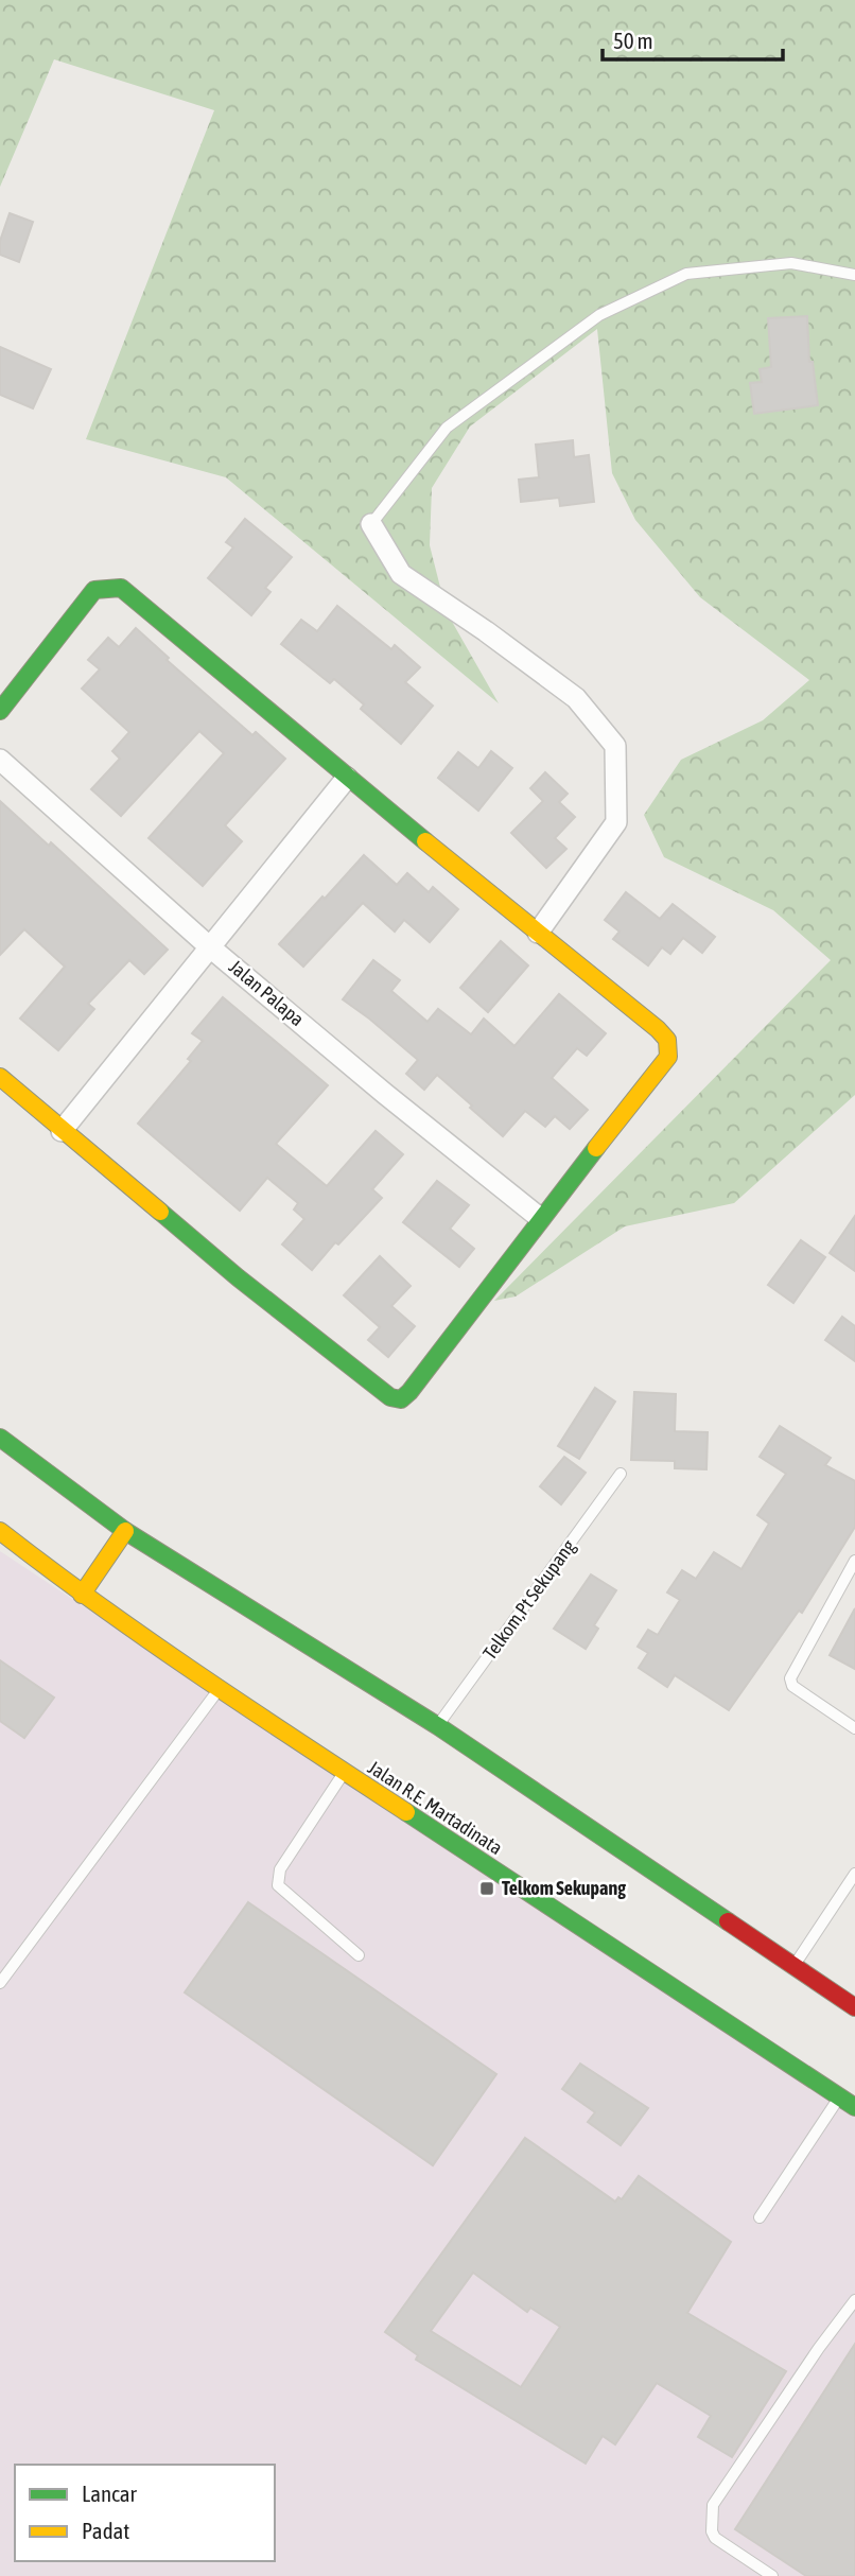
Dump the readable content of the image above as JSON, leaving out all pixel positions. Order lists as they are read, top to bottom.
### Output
{
  "streets": {
    "main road": ["Jalan R.E. Martadinata"],
    "street": ["Jalan Palapa"],
    "lane": ["Telkom,Pt Sekupang"]
  },
  "places": {
    "transit": ["Telkom Sekupang"]
  },
  "legend": ["Lancar", "Padat"],
  "scale_bar": "50 m"
}
